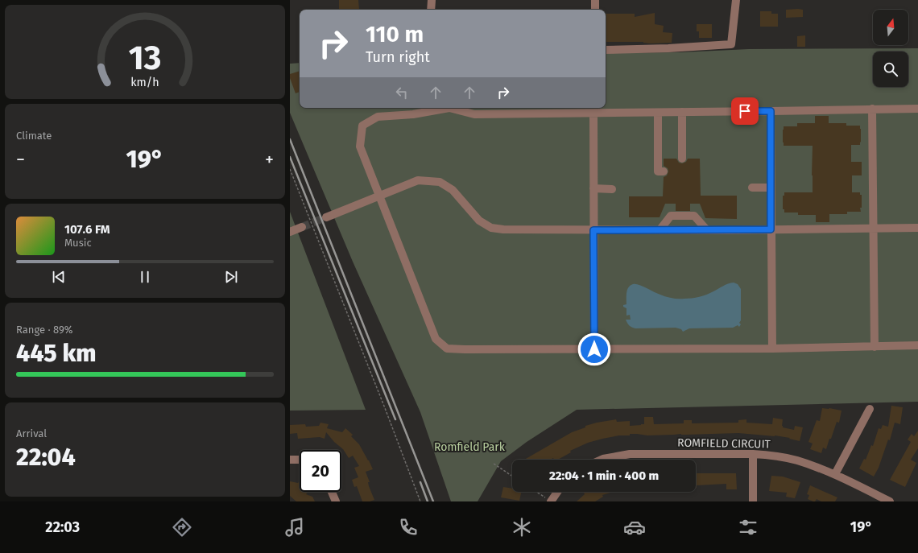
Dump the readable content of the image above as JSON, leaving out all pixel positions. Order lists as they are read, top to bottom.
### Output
{
  "streets": {
    "street": ["ROMFIELD CIRCUIT"]
  },
  "parks": ["Romfield Park"],
  "north": "top",
  "page": {
    "turn": ["110 m", "Turn right"],
    "tile": [
      "Climate",
      ["Range · 89%", "445 km"],
      ["Arrival", "22:04"]
    ],
    "heat": ["−", "19°", "+"],
    "song": ["107.6 FM", "Music"],
    "limit": "20",
    "trip": "22:04 · 1 min · 400 m",
    "tabs": ["22:03", "19°"],
    "gauge": ["13", "km/h"]
  }
}
